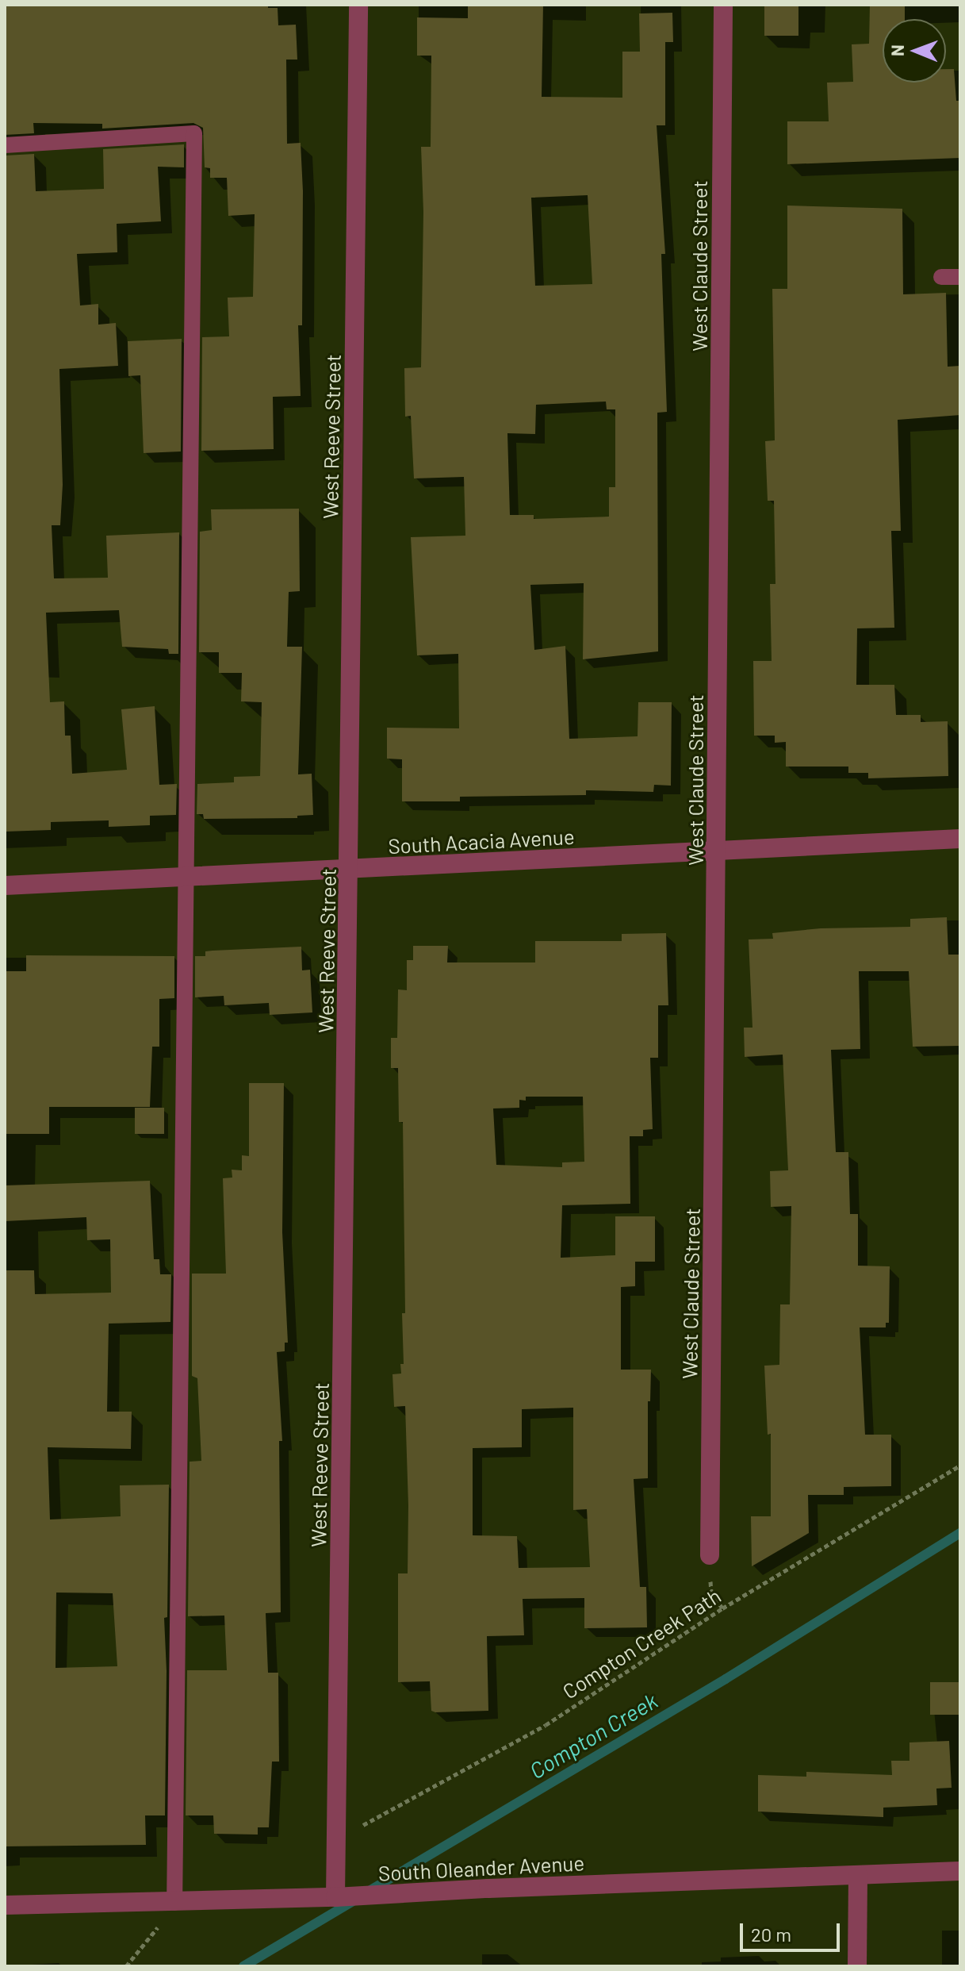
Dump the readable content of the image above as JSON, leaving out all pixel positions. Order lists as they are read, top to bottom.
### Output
{
  "streets": {
    "street": [
      "West Claude Street",
      "West Reeve Street",
      "South Acacia Avenue",
      "South Oleander Avenue"
    ],
    "path": ["Compton Creek Path"]
  },
  "crossings": [
    ["West Claude Street", "South Acacia Avenue"],
    ["West Reeve Street", "South Acacia Avenue"],
    ["West Reeve Street", "Compton Creek Path"],
    ["West Reeve Street", "South Oleander Avenue"]
  ],
  "water": ["Compton Creek"],
  "scale_bar": "20 m",
  "north": "left"
}
